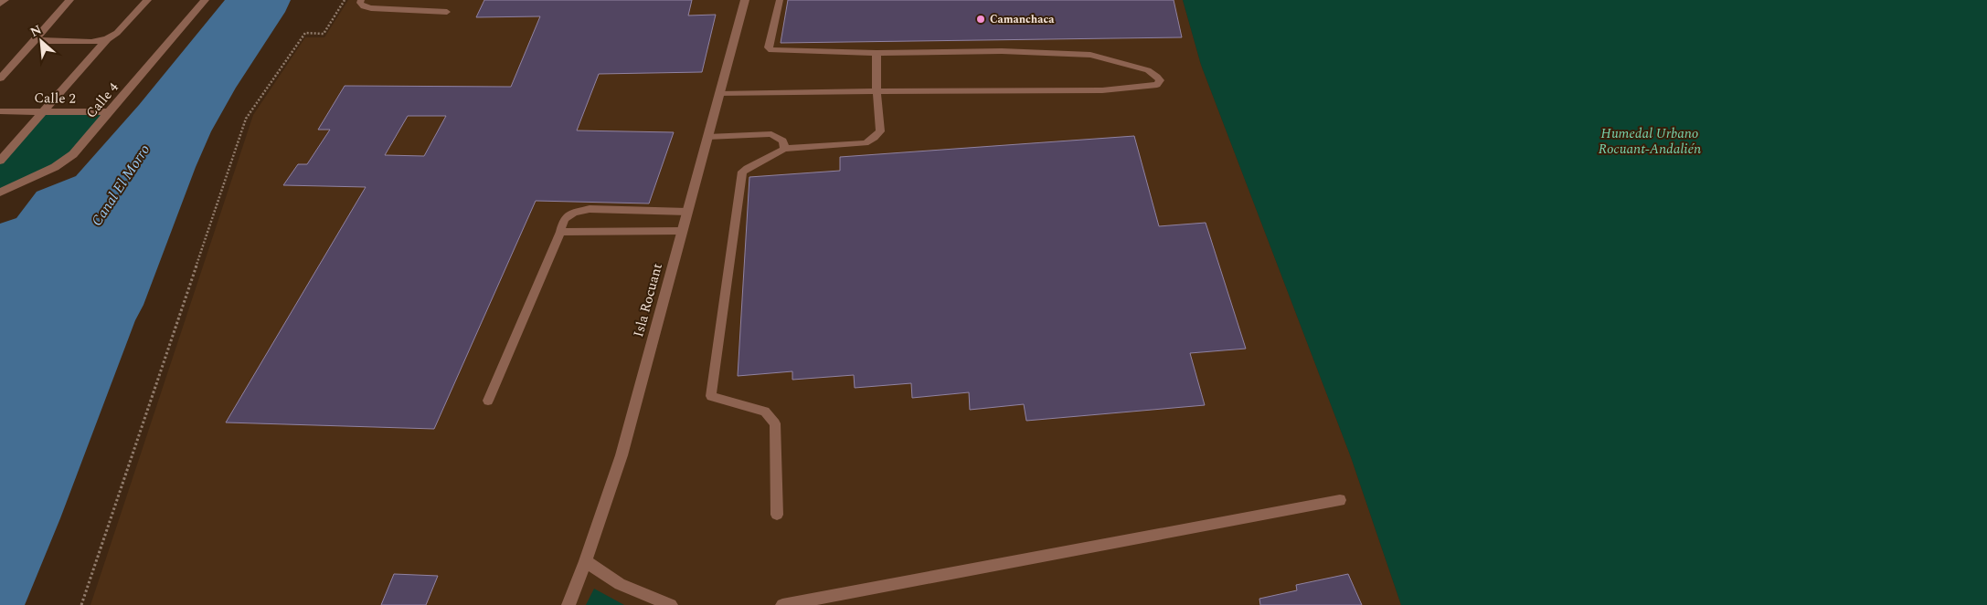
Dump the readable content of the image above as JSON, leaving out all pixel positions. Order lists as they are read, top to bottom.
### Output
{
  "streets": {
    "street": ["Calle 2", "Calle 4", "Isla Rocuant"]
  },
  "crossings": [
    ["Calle 2", "Calle 4"]
  ],
  "water": ["Canal El Morro"],
  "parks": ["Humedal Urbano Rocuant-Andalién"],
  "places": ["Camanchaca"],
  "north": "top left"
}
